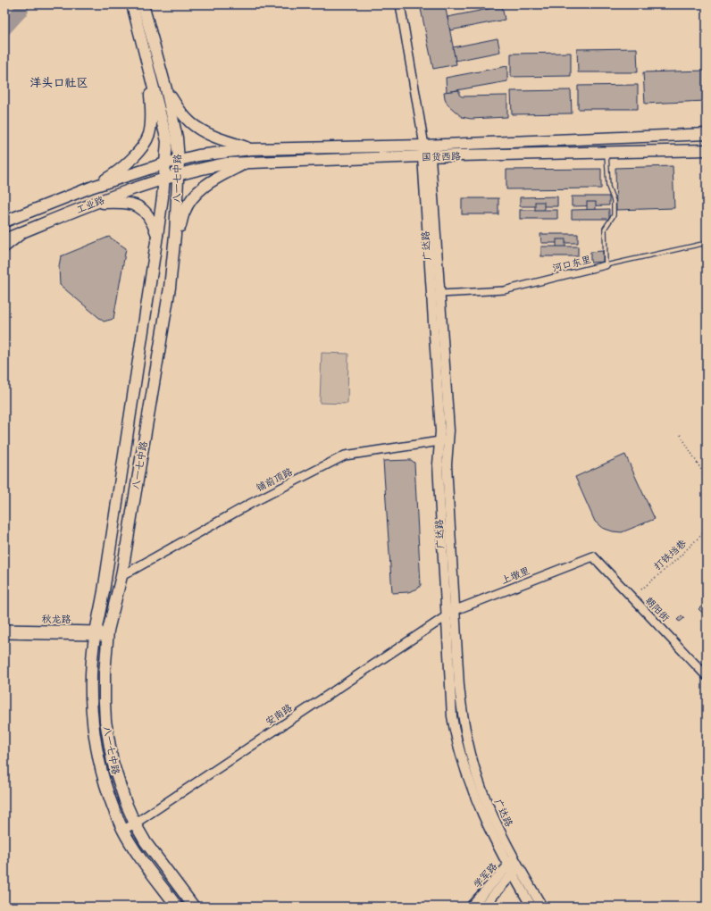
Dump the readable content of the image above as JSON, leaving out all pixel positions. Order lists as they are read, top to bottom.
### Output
{
  "streets": {
    "main road": [
      "国货西路",
      "八一七中路",
      "工业路",
      "广达路",
      "学军路"
    ],
    "street": [
      "河口东里",
      "铺前顶路",
      "上墩里",
      "朝阳街",
      "秋龙路",
      "安南路"
    ],
    "path": ["打铁垱巷"]
  },
  "crossings": [
    ["国货西路", "八一七中路"],
    ["国货西路", "工业路"],
    ["国货西路", "广达路"],
    ["八一七中路", "工业路"],
    ["八一七中路", "铺前顶路"],
    ["八一七中路", "秋龙路"],
    ["八一七中路", "安南路"],
    ["广达路", "河口东里"],
    ["广达路", "铺前顶路"],
    ["广达路", "上墩里"],
    ["广达路", "安南路"],
    ["广达路", "学军路"],
    ["上墩里", "朝阳街"],
    ["上墩里", "安南路"]
  ],
  "districts": ["洋头口社区"]
}
